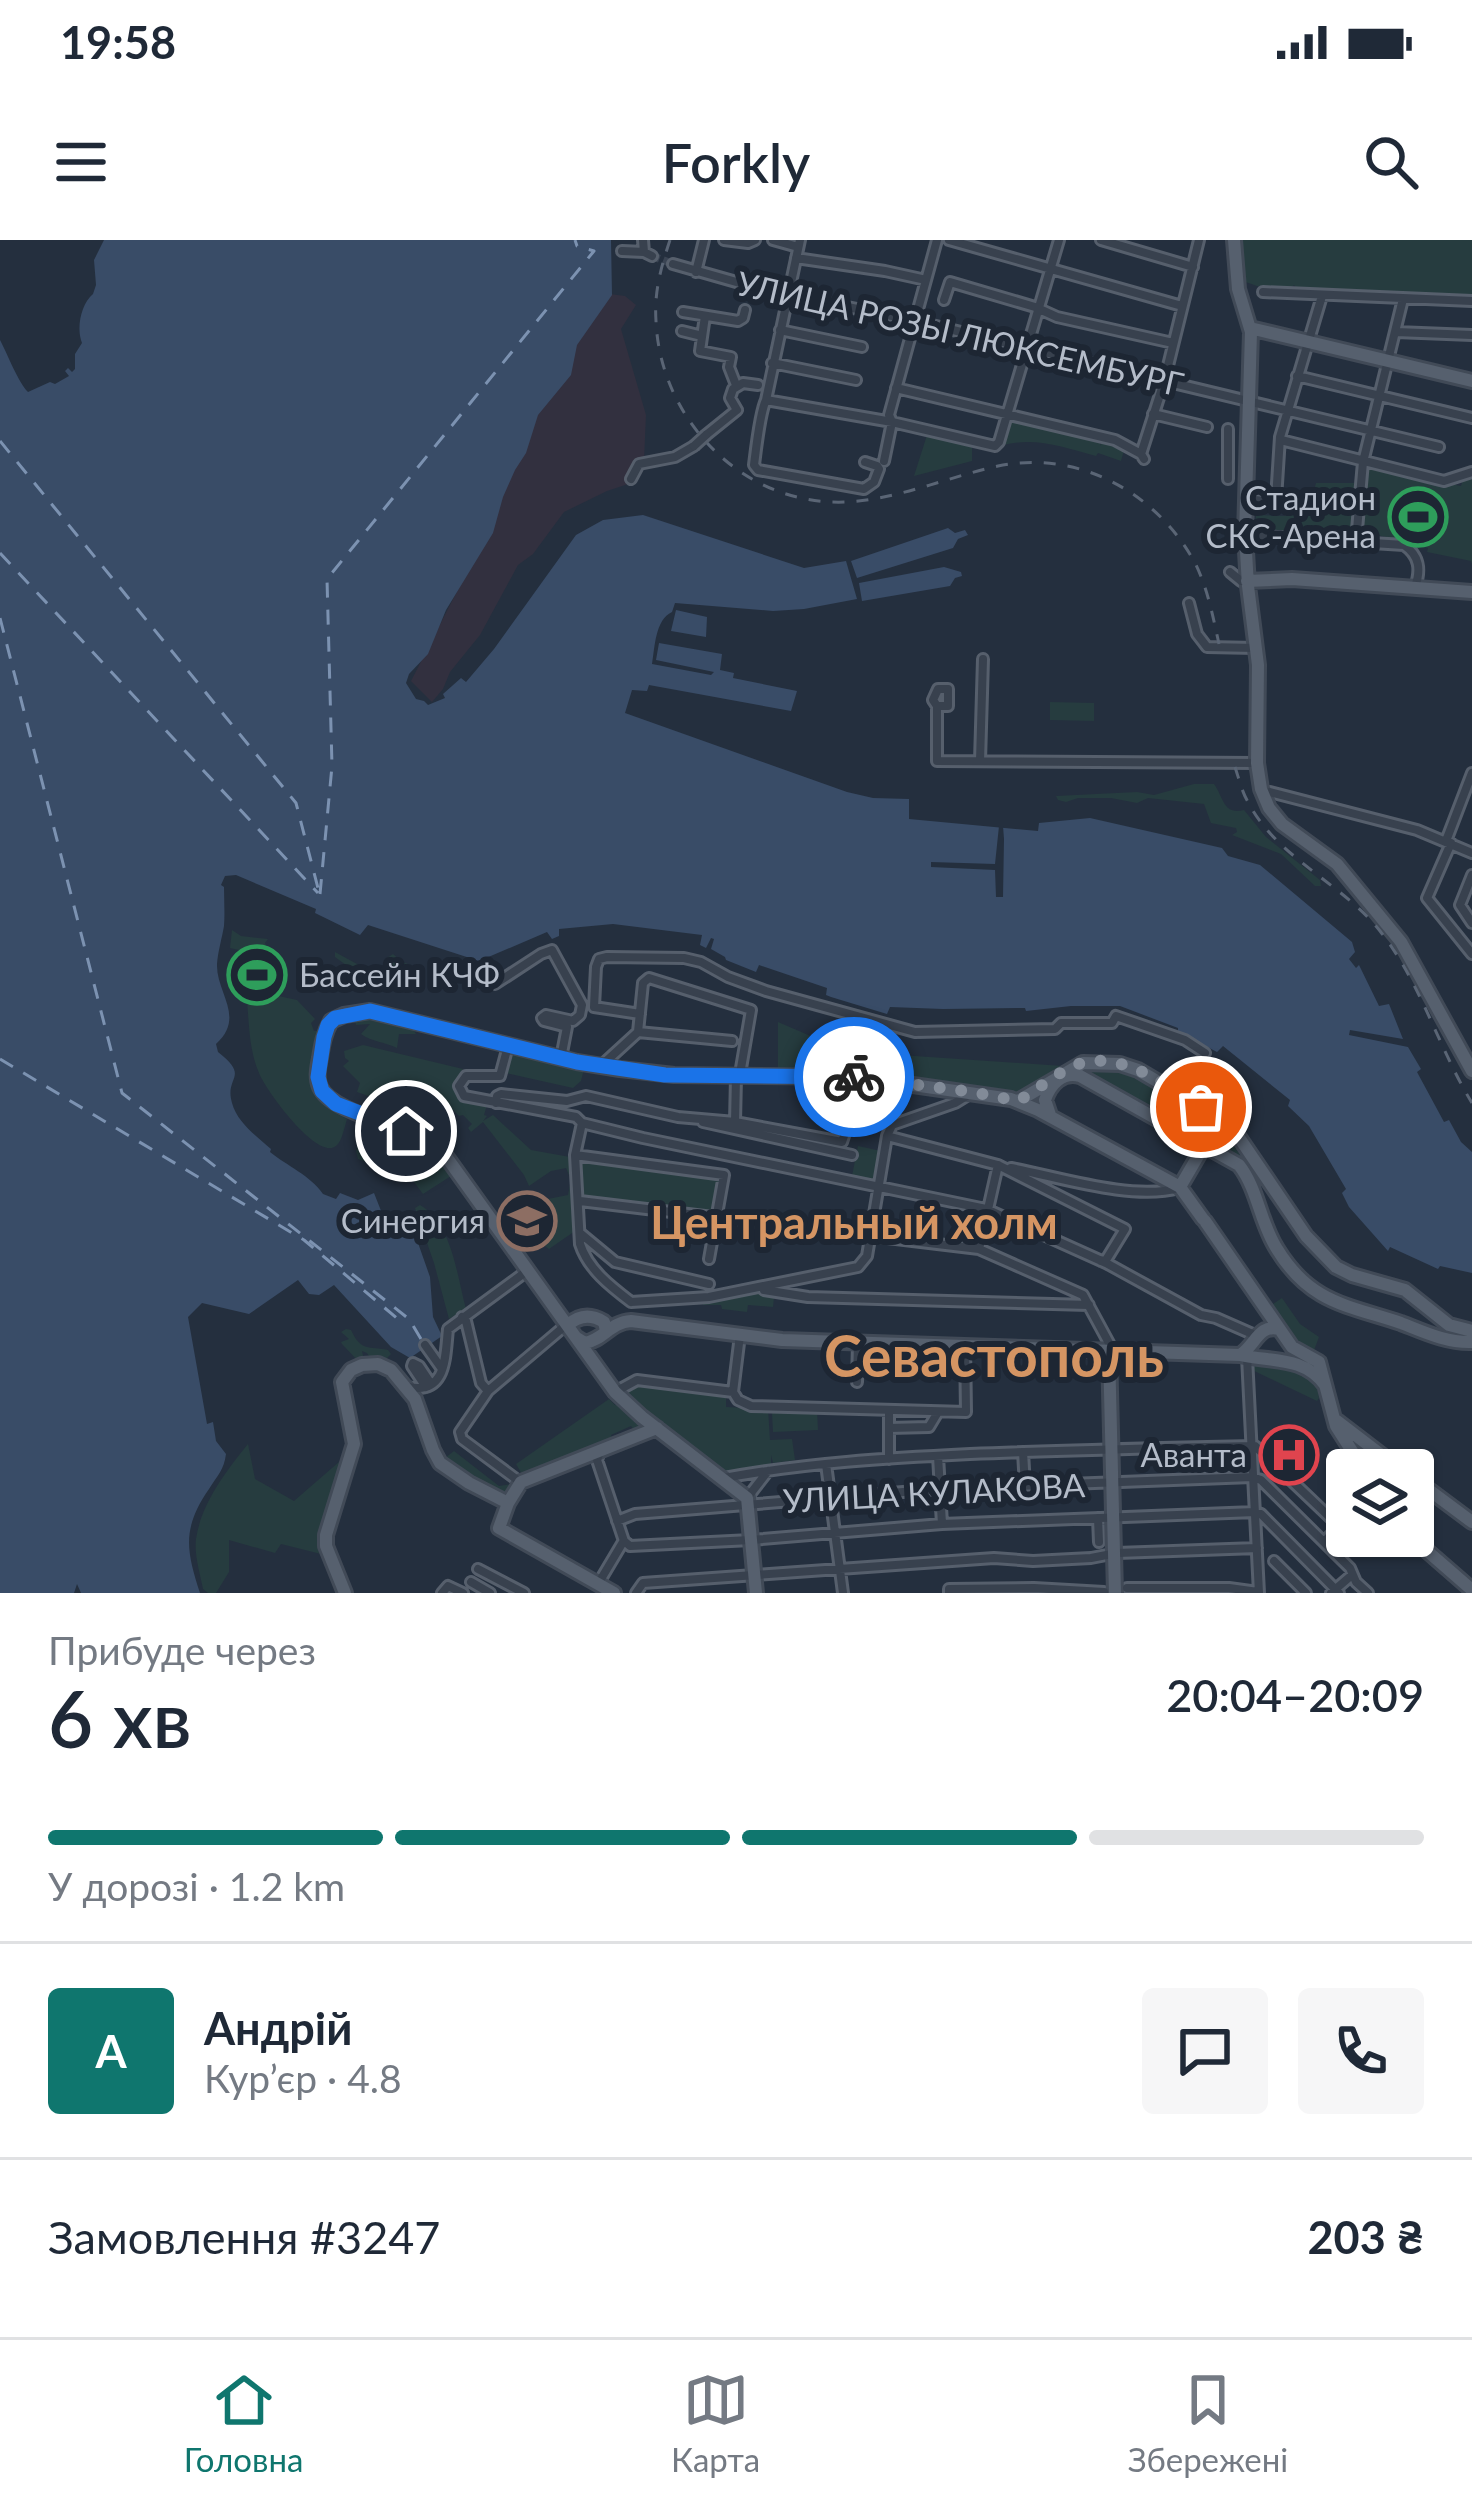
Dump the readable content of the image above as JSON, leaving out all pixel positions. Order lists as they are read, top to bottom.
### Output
{
  "streets": {
    "street": ["УЛИЦА РОЗЫ ЛЮКСЕМБУРГ", "УЛИЦА КУЛАКОВА"]
  },
  "districts": ["Центральный холм", "Севастополь"],
  "places": {
    "sports": ["Стадион СКС-Арена", "Бассейн КЧФ"],
    "school or university": ["Синергия"],
    "hospital": ["Аванта"]
  },
  "page": {
    "status": "19:58",
    "header": "Forkly",
    "heading": ["6 хв", "Прибуде через", "20:04–20:09"],
    "panel": [
      "Андрій",
      "Кур’єр · 4.8",
      "Замовлення #3247",
      "203 ₴"
    ],
    "bar": "У дорозі · 1.2 km",
    "round": "А",
    "tabs": ["Головна", "Карта", "Збережені"]
  }
}
